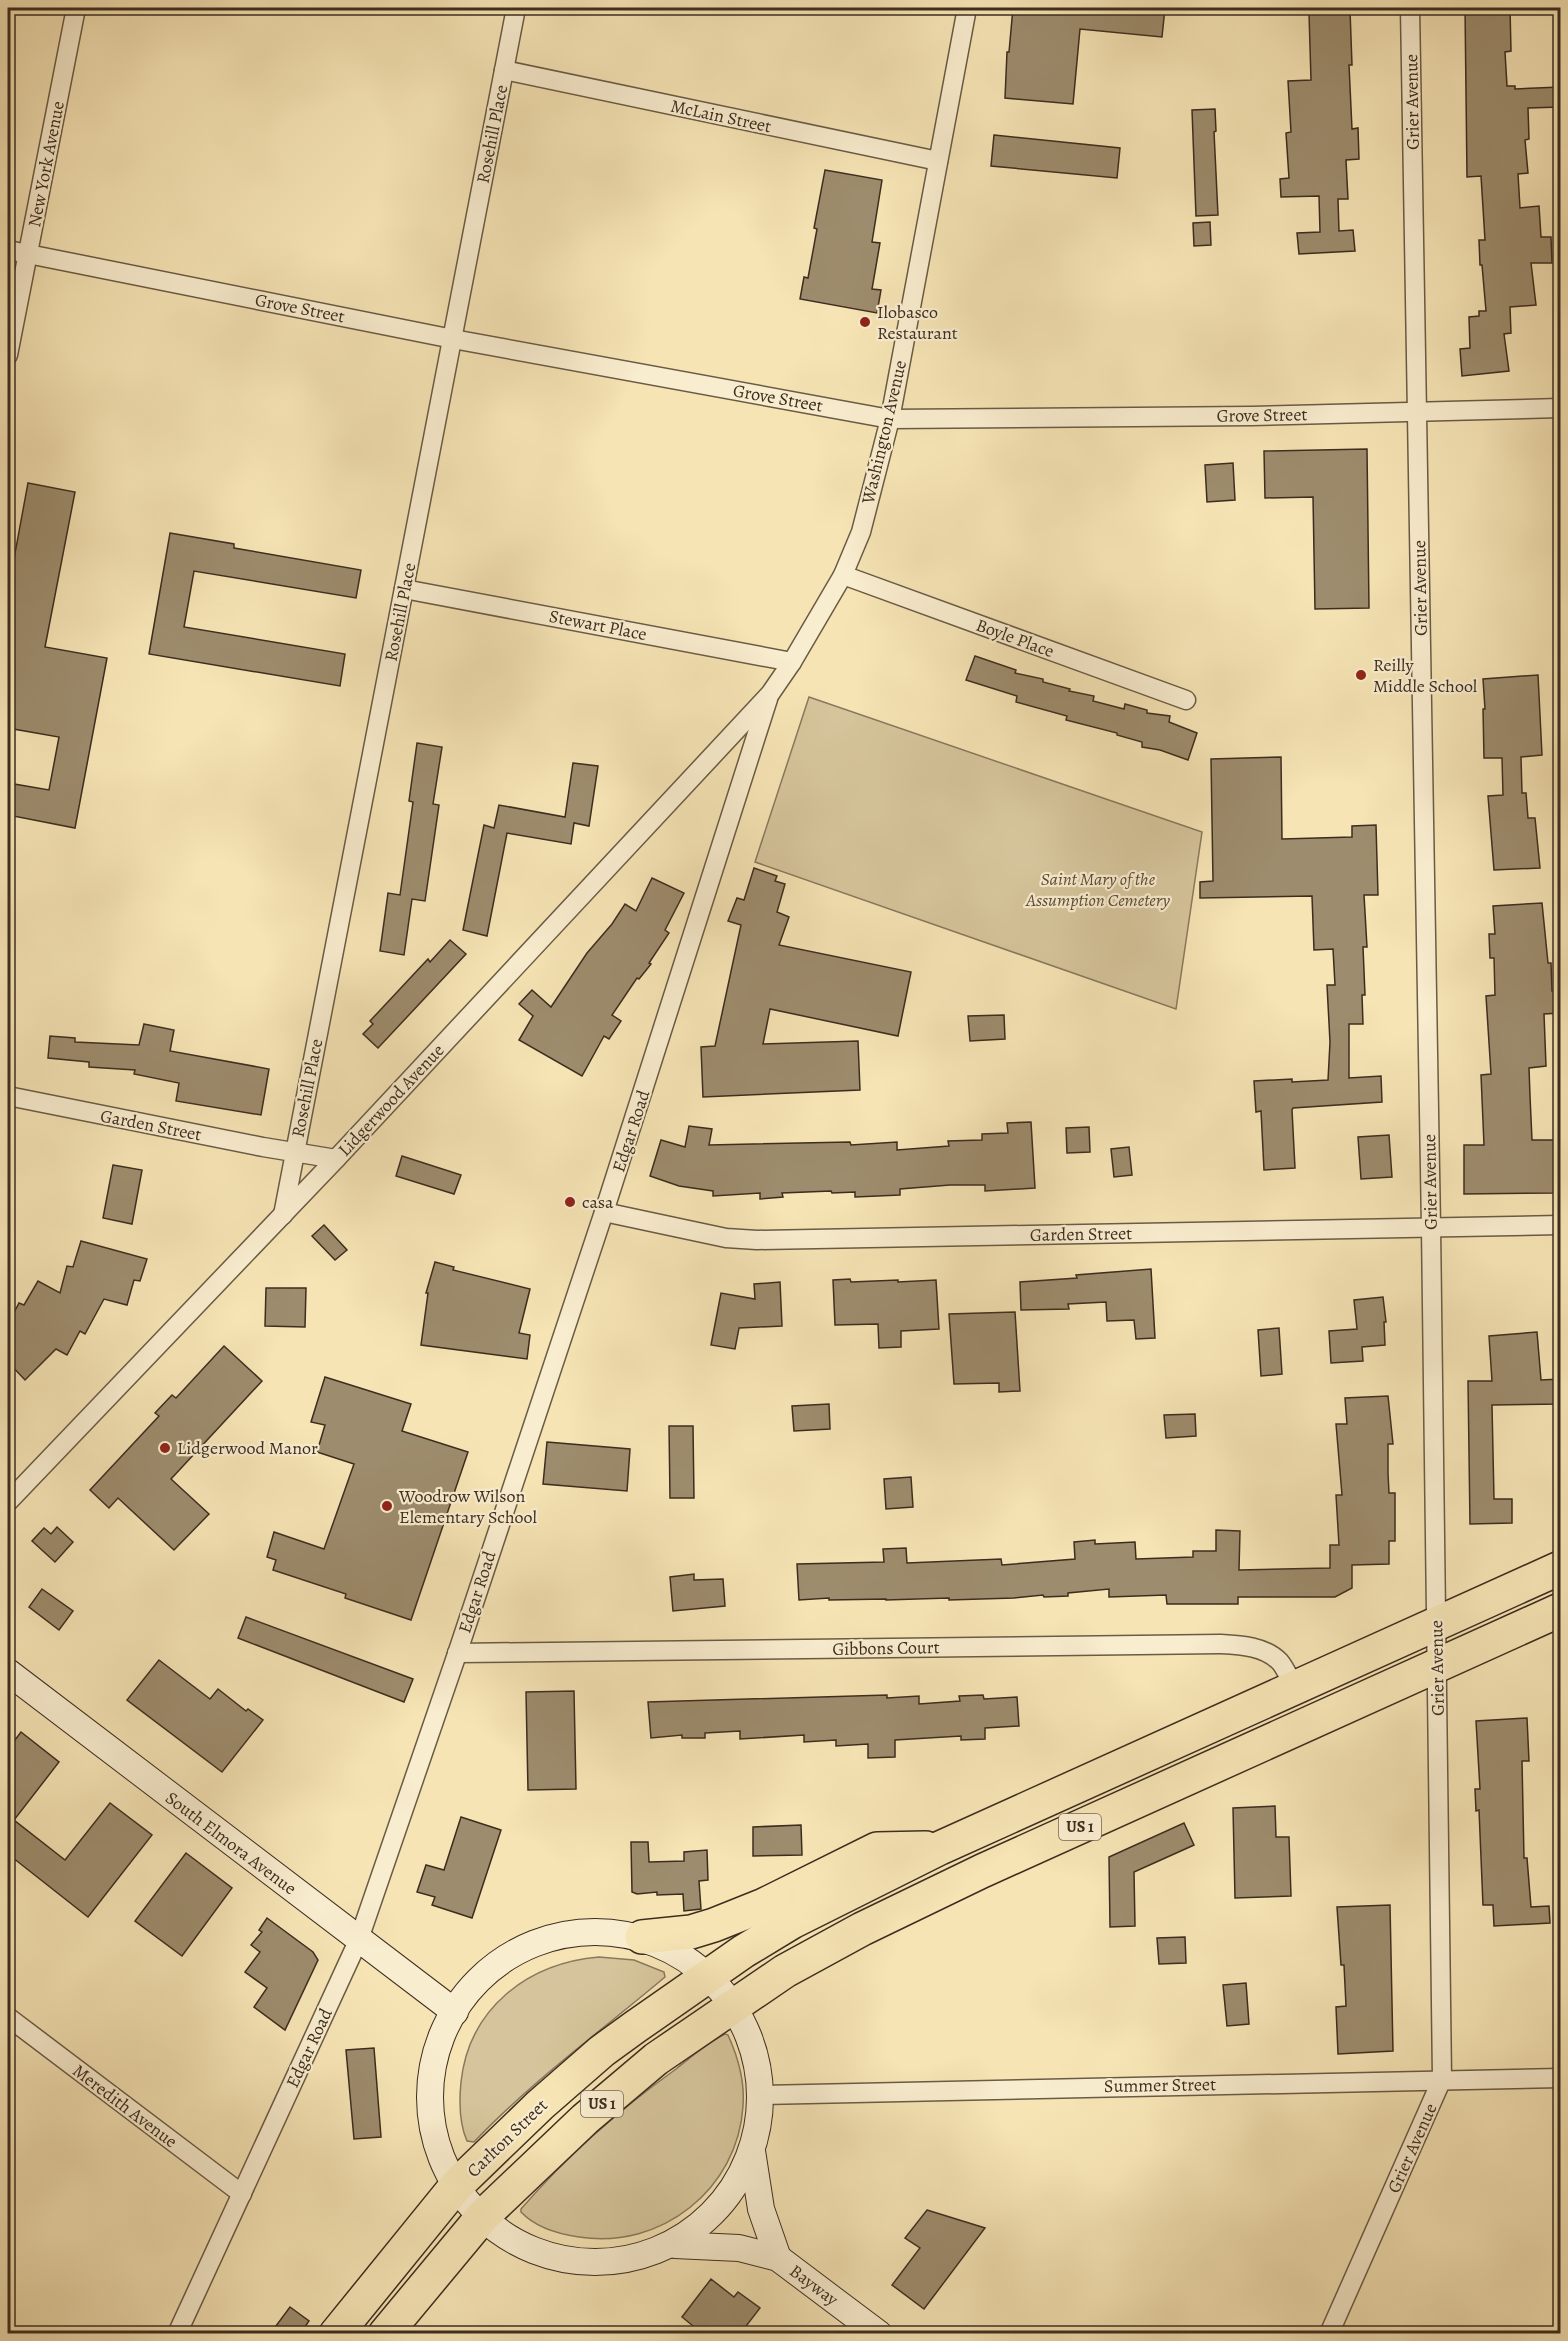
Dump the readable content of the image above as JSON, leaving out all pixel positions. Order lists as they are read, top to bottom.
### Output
{
  "streets": {
    "highway": ["US 1", "Carlton Street"],
    "main road": ["South Elmora Avenue", "Bayway"],
    "street": [
      "Grier Avenue",
      "McLain Street",
      "Rosehill Place",
      "New York Avenue",
      "Grove Street",
      "Washington Avenue",
      "Stewart Place",
      "Boyle Place",
      "Lidgerwood Avenue",
      "Garden Street",
      "Edgar Road",
      "Gibbons Court",
      "Summer Street",
      "Meredith Avenue"
    ]
  },
  "crossings": [
    ["Grier Avenue", "Grove Street"],
    ["Grier Avenue", "Garden Street"],
    ["Grier Avenue", "US 1"],
    ["Grier Avenue", "Summer Street"],
    ["McLain Street", "Rosehill Place"],
    ["McLain Street", "Washington Avenue"],
    ["Rosehill Place", "Grove Street"],
    ["Rosehill Place", "Stewart Place"],
    ["Rosehill Place", "Lidgerwood Avenue"],
    ["Rosehill Place", "Garden Street"],
    ["New York Avenue", "Grove Street"],
    ["Grove Street", "Washington Avenue"],
    ["Washington Avenue", "Stewart Place"],
    ["Washington Avenue", "Boyle Place"],
    ["Washington Avenue", "Lidgerwood Avenue"],
    ["Washington Avenue", "Edgar Road"],
    ["Lidgerwood Avenue", "Garden Street"],
    ["Lidgerwood Avenue", "Edgar Road"],
    ["Garden Street", "Edgar Road"],
    ["Edgar Road", "Gibbons Court"],
    ["Edgar Road", "South Elmora Avenue"],
    ["Edgar Road", "Meredith Avenue"],
    ["Gibbons Court", "US 1"],
    ["US 1", "Carlton Street"]
  ],
  "parks": ["Saint Mary of the Assumption Cemetery"],
  "places": [
    "Ilobasco Restaurant",
    "Reilly Middle School",
    "casa",
    "Lidgerwood Manor",
    "Woodrow Wilson Elementary School"
  ]
}
